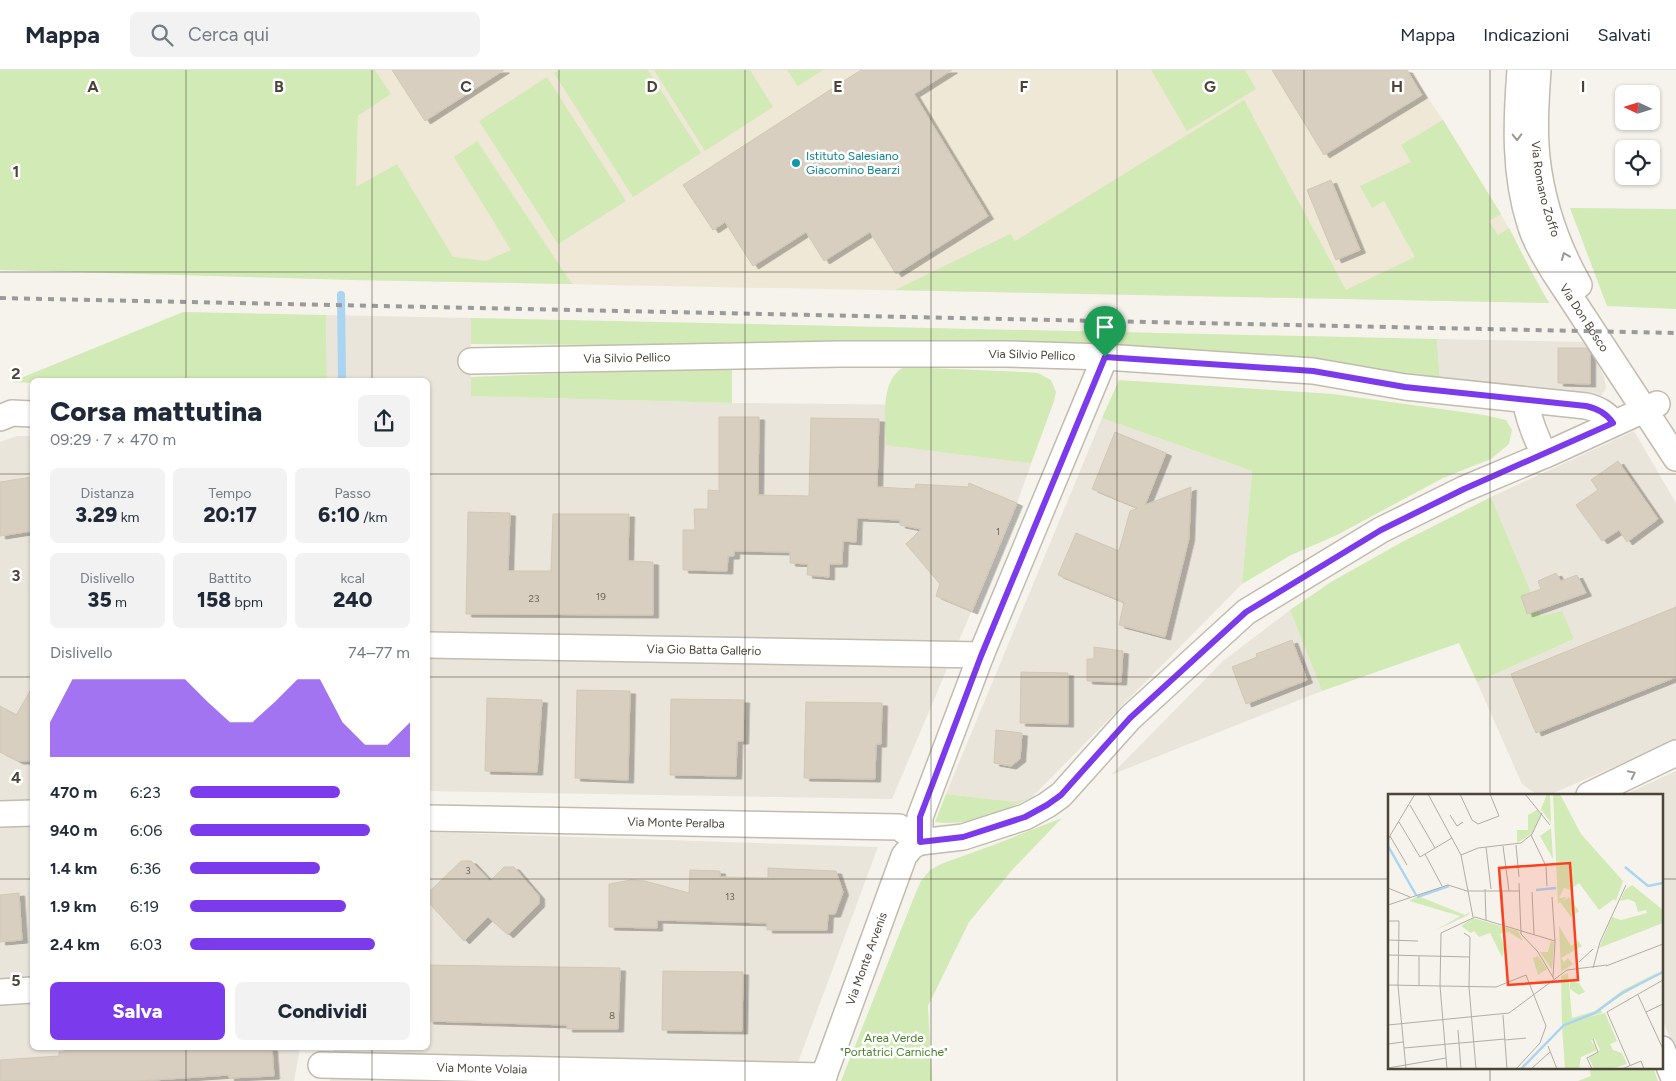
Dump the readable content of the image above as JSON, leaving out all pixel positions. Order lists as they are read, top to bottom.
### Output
{
  "streets": {
    "street": [
      "Via Romano Zoffo",
      "Via Don Bosco",
      "Via Silvio Pellico",
      "Via Gio Batta Gallerio",
      "Via Monte Peralba",
      "Via Monte Arvenis",
      "Via Monte Volaia"
    ]
  },
  "crossings": [
    ["Via Romano Zoffo", "Via Don Bosco"],
    ["Via Monte Peralba", "Via Monte Arvenis"],
    ["Via Monte Arvenis", "Via Monte Volaia"]
  ],
  "parks": ["Area Verde \"Portatrici Carniche\""],
  "places": ["Istituto Salesiano Giacomino Bearzi"],
  "house_numbers": [
    "1",
    "19",
    "23",
    "3",
    "13",
    "8"
  ],
  "north": "left",
  "page": {
    "header": "Mappa",
    "search": "Cerca qui",
    "nav": ["Mappa", "Indicazioni", "Salvati"],
    "heading": ["Corsa mattutina", "09:29 · 7 × 470 m"],
    "stats": [
      ["Distanza", "3.29 km"],
      ["Tempo", "20:17"],
      ["Passo", "6:10 /km"],
      ["Dislivello", "35 m"],
      ["Battito", "158 bpm"],
      ["kcal", "240"]
    ],
    "chart": ["Dislivello", "74–77 m"],
    "list": [
      {
        "name": "470 m",
        "note": "6:23"
      },
      {
        "name": "940 m",
        "note": "6:06"
      },
      {
        "name": "1.4 km",
        "note": "6:36"
      },
      {
        "name": "1.9 km",
        "note": "6:19"
      },
      {
        "name": "2.4 km",
        "note": "6:03"
      }
    ],
    "buttons": ["Salva", "Condividi"]
  },
  "grid": {
    "columns": [
      "A",
      "B",
      "C",
      "D",
      "E",
      "F",
      "G",
      "H",
      "I"
    ],
    "rows": [
      "1",
      "2",
      "3",
      "4",
      "5"
    ]
  }
}
